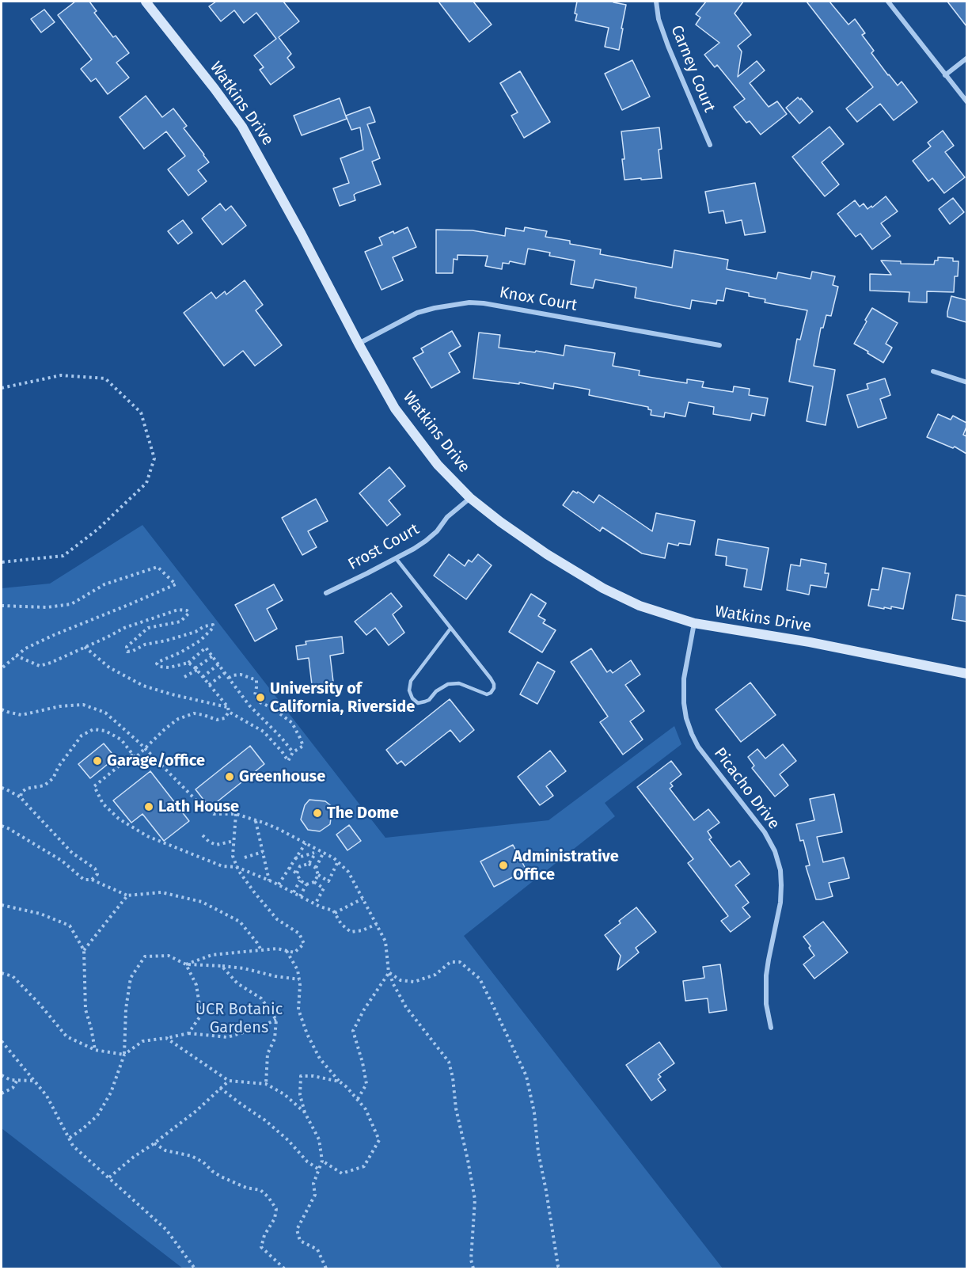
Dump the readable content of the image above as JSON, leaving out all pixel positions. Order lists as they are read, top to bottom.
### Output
{
  "streets": {
    "main road": ["Watkins Drive"],
    "street": [
      "Carney Court",
      "Knox Court",
      "Frost Court",
      "Picacho Drive"
    ]
  },
  "crossings": [
    ["Watkins Drive", "Knox Court"],
    ["Watkins Drive", "Frost Court"],
    ["Watkins Drive", "Picacho Drive"]
  ],
  "parks": ["UCR Botanic Gardens"],
  "places": [
    "University of California, Riverside",
    "Garage/office",
    "Greenhouse",
    "Lath House",
    "The Dome",
    "Administrative Office"
  ]
}
